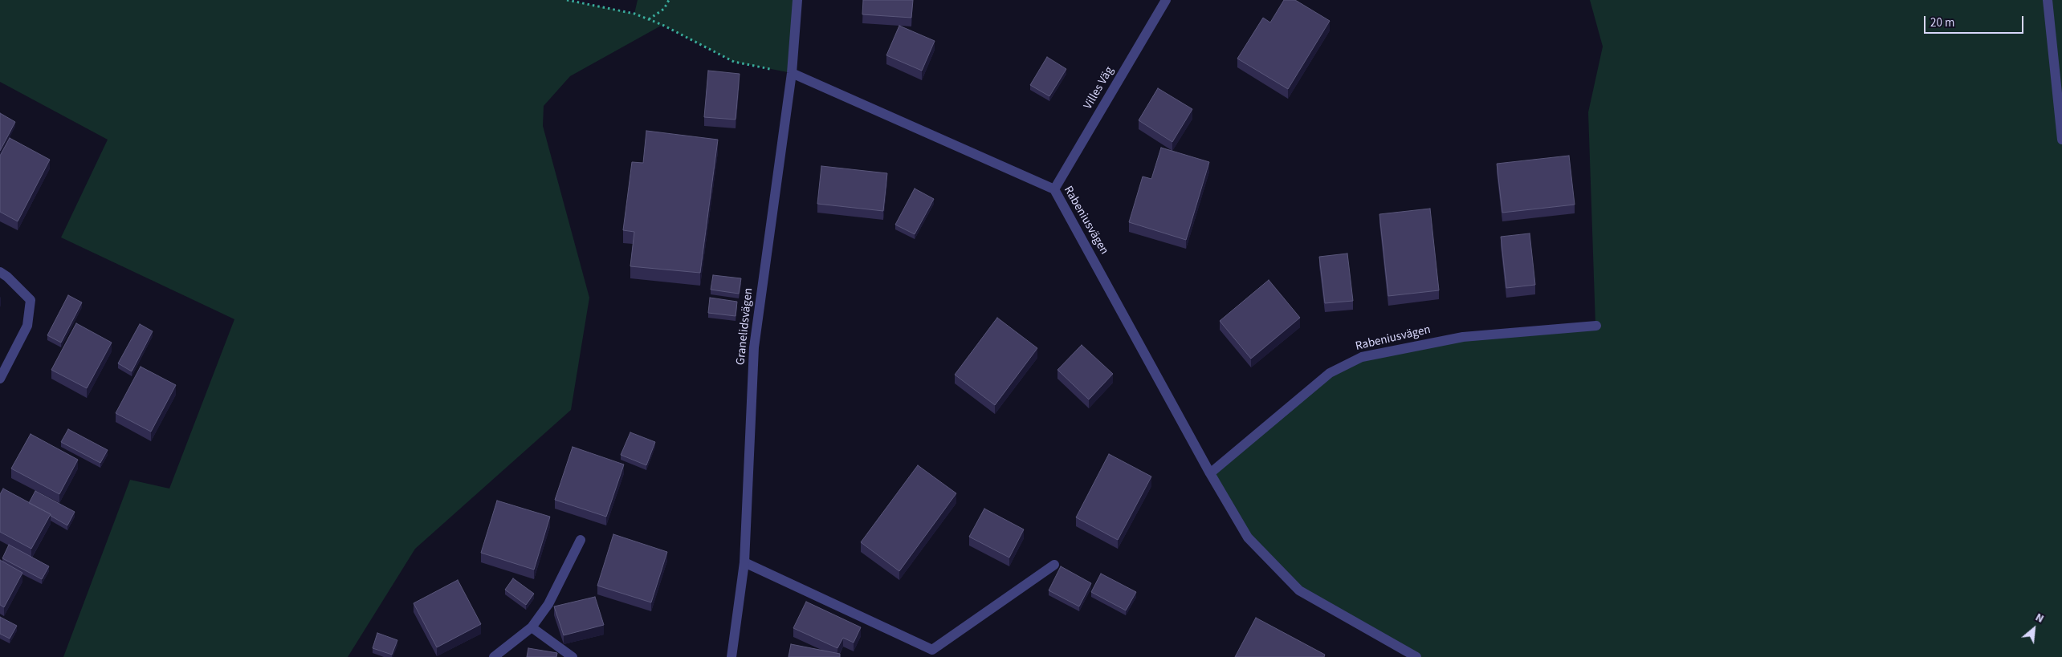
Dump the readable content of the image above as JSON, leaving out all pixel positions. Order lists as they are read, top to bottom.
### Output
{
  "streets": {
    "street": ["Villes Väg", "Rabeniusvägen", "Granelidsvägen"]
  },
  "crossings": [
    ["Villes Väg", "Rabeniusvägen"],
    ["Rabeniusvägen", "Granelidsvägen"]
  ],
  "scale_bar": "20 m",
  "north": "top right"
}
